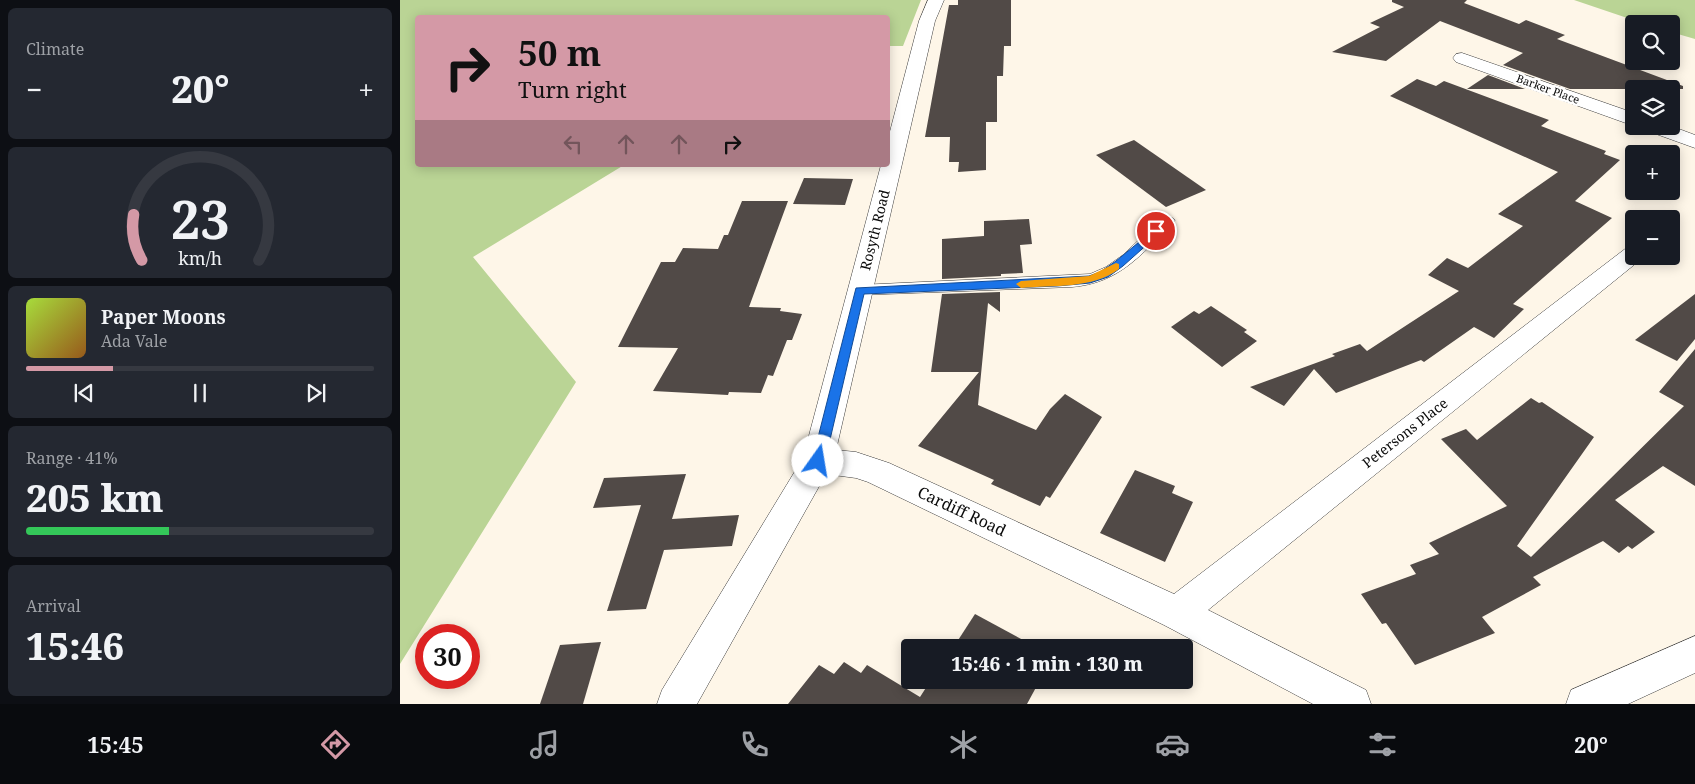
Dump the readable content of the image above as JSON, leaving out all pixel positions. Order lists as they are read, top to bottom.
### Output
{
  "streets": {
    "street": [
      "Barker Place",
      "Rosyth Road",
      "Petersons Place",
      "Cardiff Road"
    ]
  },
  "crossings": [
    ["Rosyth Road", "Cardiff Road"],
    ["Petersons Place", "Cardiff Road"]
  ],
  "page": {
    "tile": [
      "Climate",
      ["Range · 41%", "205 km"],
      ["Arrival", "15:46"]
    ],
    "map_buttons": ["+", "−"],
    "turn": ["50 m", "Turn right"],
    "heat": ["−", "20°", "+"],
    "song": ["Paper Moons", "Ada Vale"],
    "limit": "30",
    "trip": "15:46 · 1 min · 130 m",
    "tabs": ["15:45", "20°"],
    "gauge": ["23", "km/h"]
  }
}
